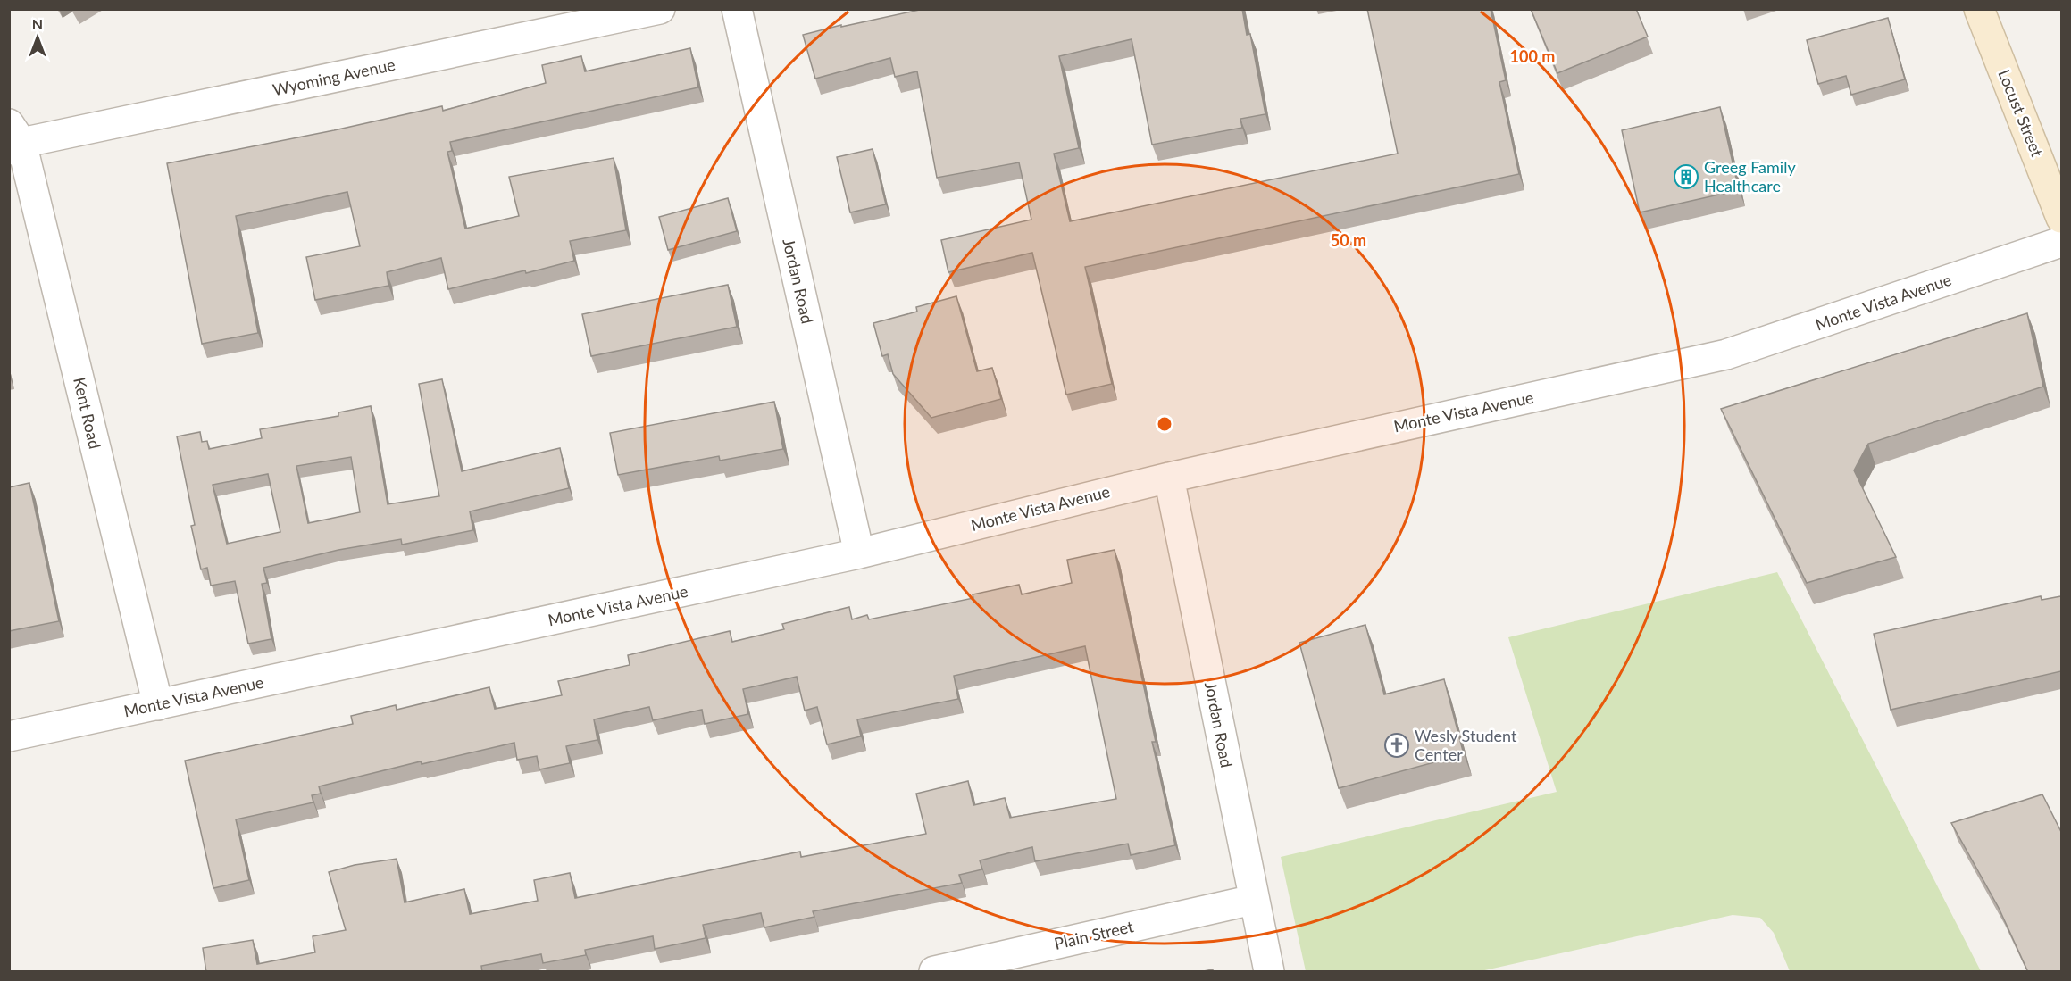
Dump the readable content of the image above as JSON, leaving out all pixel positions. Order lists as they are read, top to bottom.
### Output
{
  "streets": {
    "street": [
      "Wyoming Avenue",
      "Locust Street",
      "Jordan Road",
      "Monte Vista Avenue",
      "Kent Road",
      "Plain Street"
    ]
  },
  "crossings": [
    ["Wyoming Avenue", "Kent Road"],
    ["Jordan Road", "Monte Vista Avenue"],
    ["Jordan Road", "Plain Street"],
    ["Monte Vista Avenue", "Kent Road"]
  ],
  "places": {
    "building": ["Greeg Family Healthcare"],
    "church": ["Wesly Student Center"]
  },
  "north": "top",
  "rings": ["100 m", "50 m"]
}
